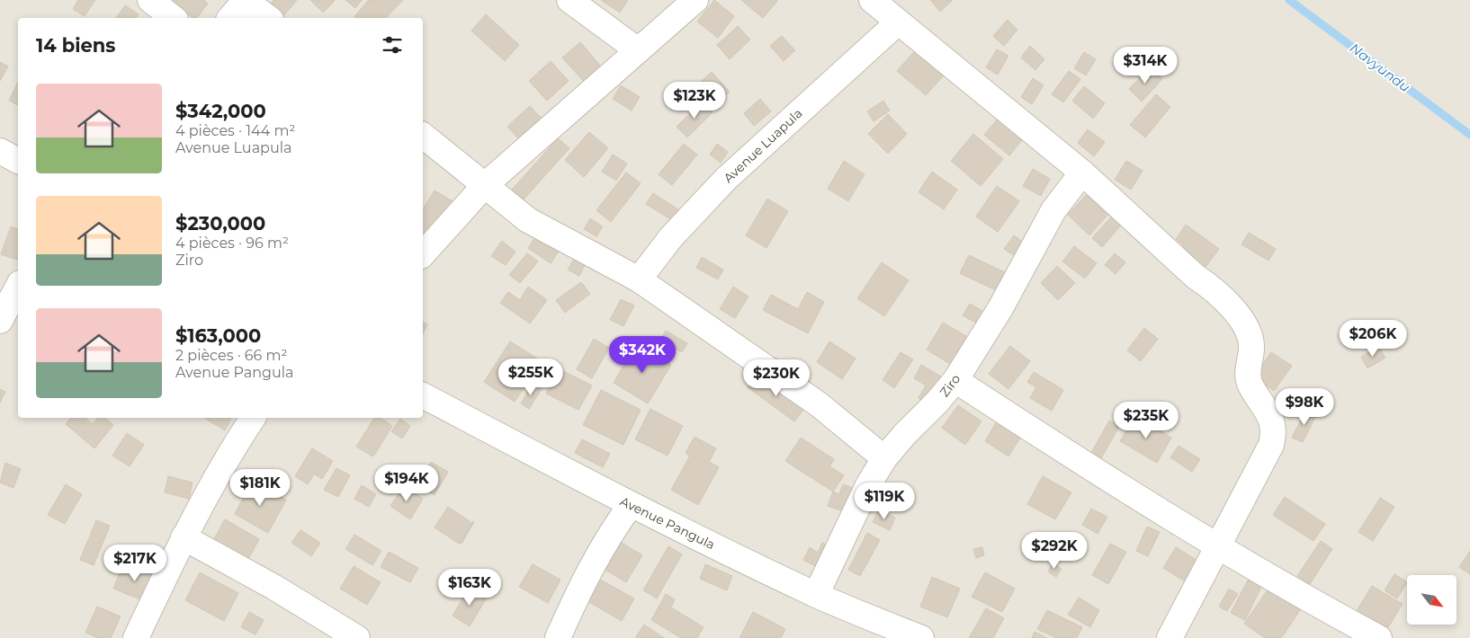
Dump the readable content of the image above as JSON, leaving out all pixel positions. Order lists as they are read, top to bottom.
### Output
{
  "streets": {
    "street": ["Avenue Luapula", "Ziro", "Avenue Pangula"]
  },
  "crossings": [
    ["Ziro", "Avenue Pangula"]
  ],
  "water": ["Navyundu"],
  "north": "bottom right",
  "page": {
    "heading": "14 biens",
    "price": [
      "$314K",
      "$123K",
      "$206K",
      "$342K",
      "$255K",
      "$230K",
      "$98K",
      "$235K",
      "$194K",
      "$181K",
      "$119K",
      "$292K",
      "$217K",
      "$163K"
    ],
    "list": [
      {
        "name": "$342,000",
        "note": "4 pièces · 144 m² · Avenue Luapula"
      },
      {
        "name": "$230,000",
        "note": "4 pièces · 96 m² · Ziro"
      },
      {
        "name": "$163,000",
        "note": "2 pièces · 66 m² · Avenue Pangula"
      }
    ]
  }
}
